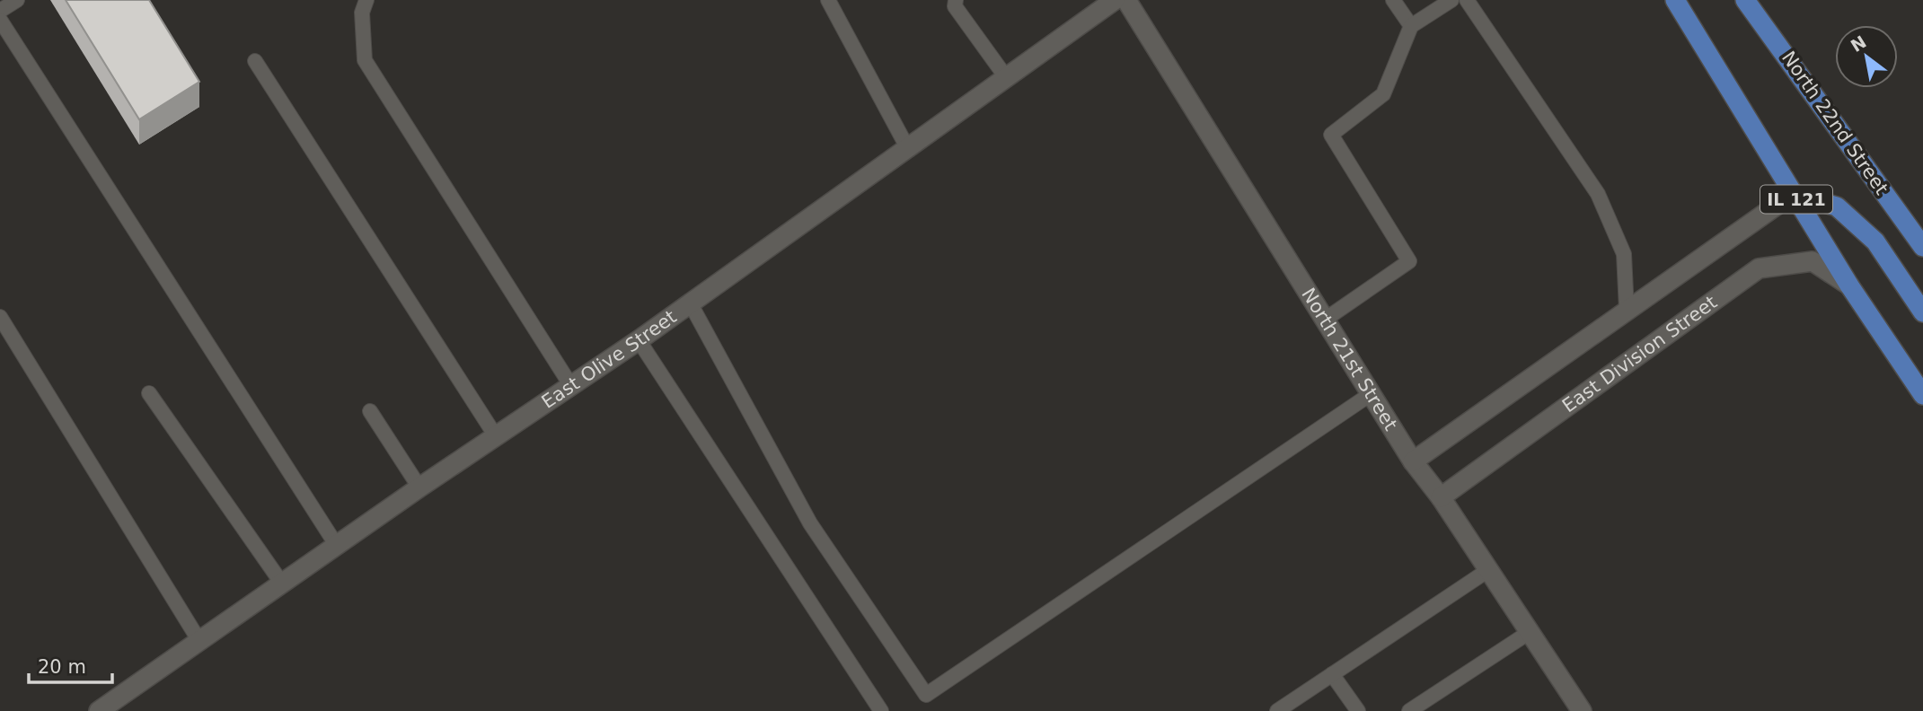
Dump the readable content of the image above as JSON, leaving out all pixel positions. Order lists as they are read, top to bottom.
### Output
{
  "streets": {
    "main road": ["North 22nd Street", "IL 121"],
    "street": ["East Division Street", "East Olive Street", "North 21st Street"]
  },
  "crossings": [
    ["IL 121", "East Division Street"],
    ["East Division Street", "North 21st Street"]
  ],
  "scale_bar": "20 m",
  "north": "top left"
}
